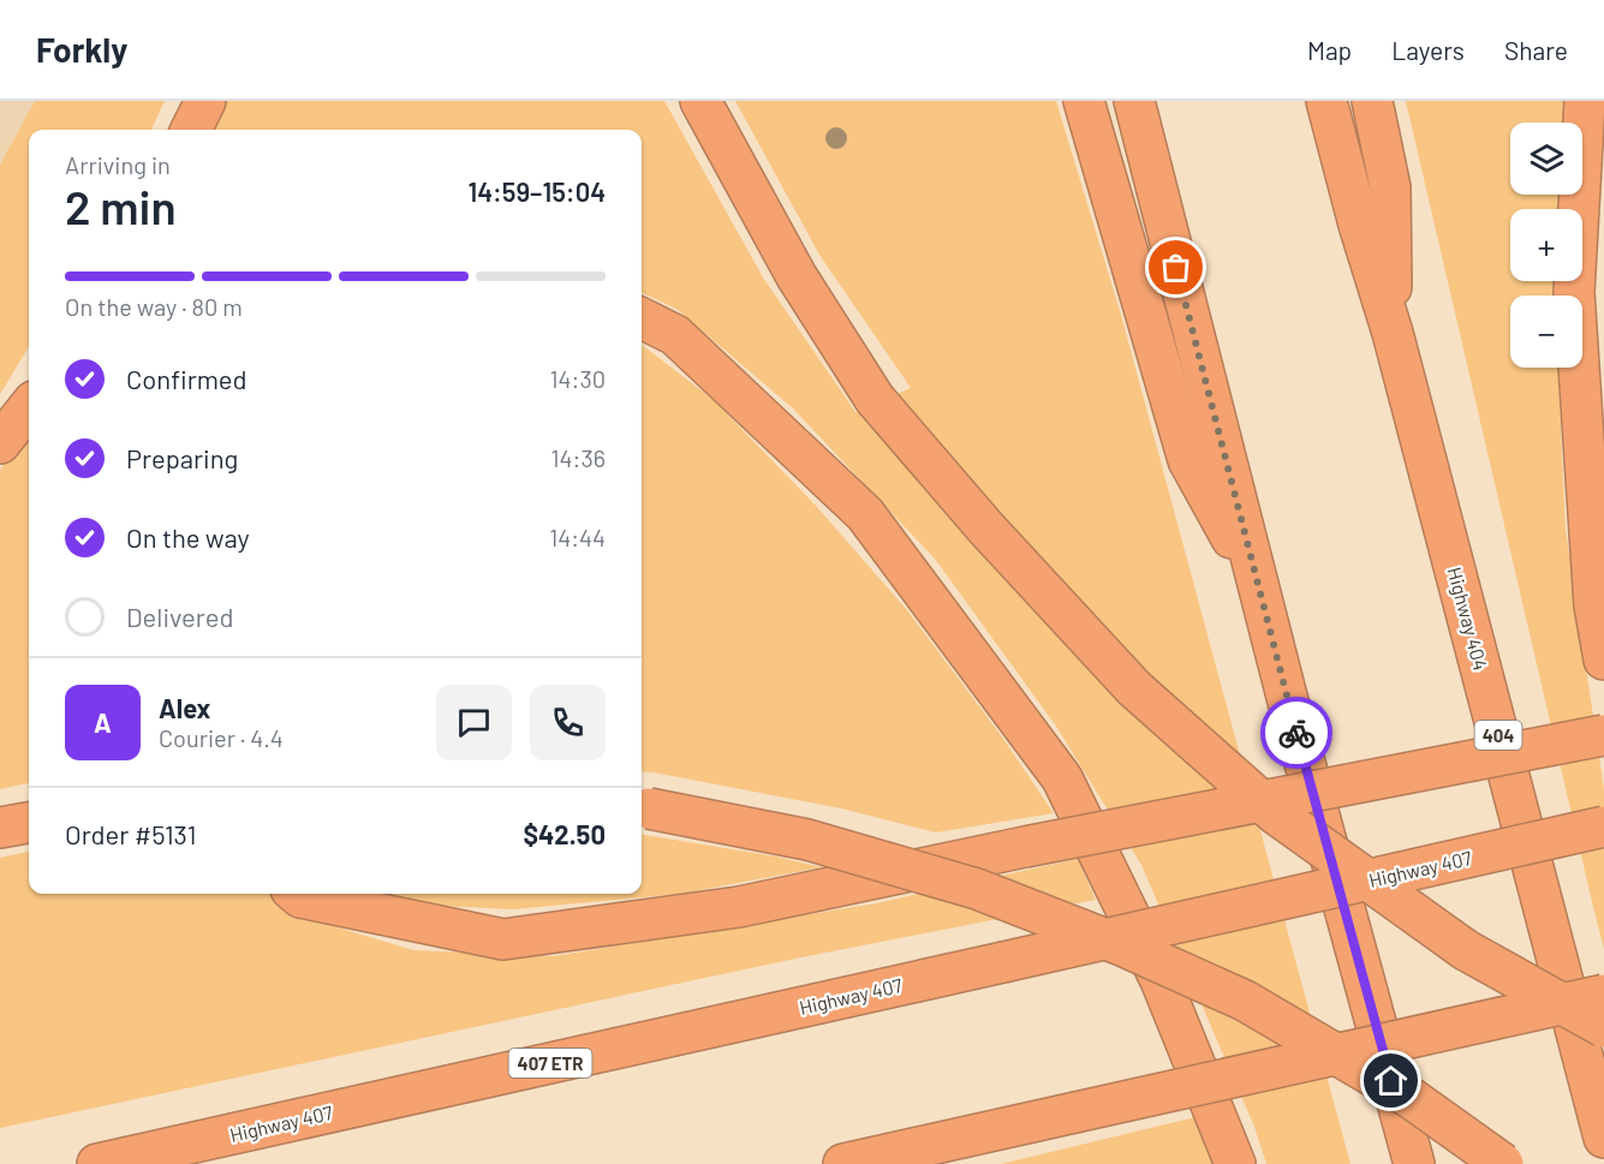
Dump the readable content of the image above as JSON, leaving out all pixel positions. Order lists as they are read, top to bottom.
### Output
{
  "streets": {
    "highway": [
      "Highway 404",
      "404",
      "Highway 407",
      "407 ETR"
    ]
  },
  "page": {
    "header": "Forkly",
    "nav": ["Map", "Layers", "Share"],
    "map_buttons": ["+", "−"],
    "heading": ["2 min", "Arriving in", "14:59–15:04"],
    "panel": [
      "Alex",
      "Courier · 4.4",
      "Order #5131",
      "$42.50"
    ],
    "bar": "On the way · 80 m",
    "list": [
      ["Confirmed", "14:30"],
      ["Preparing", "14:36"],
      ["On the way", "14:44"],
      "Delivered"
    ],
    "round": "A"
  }
}
